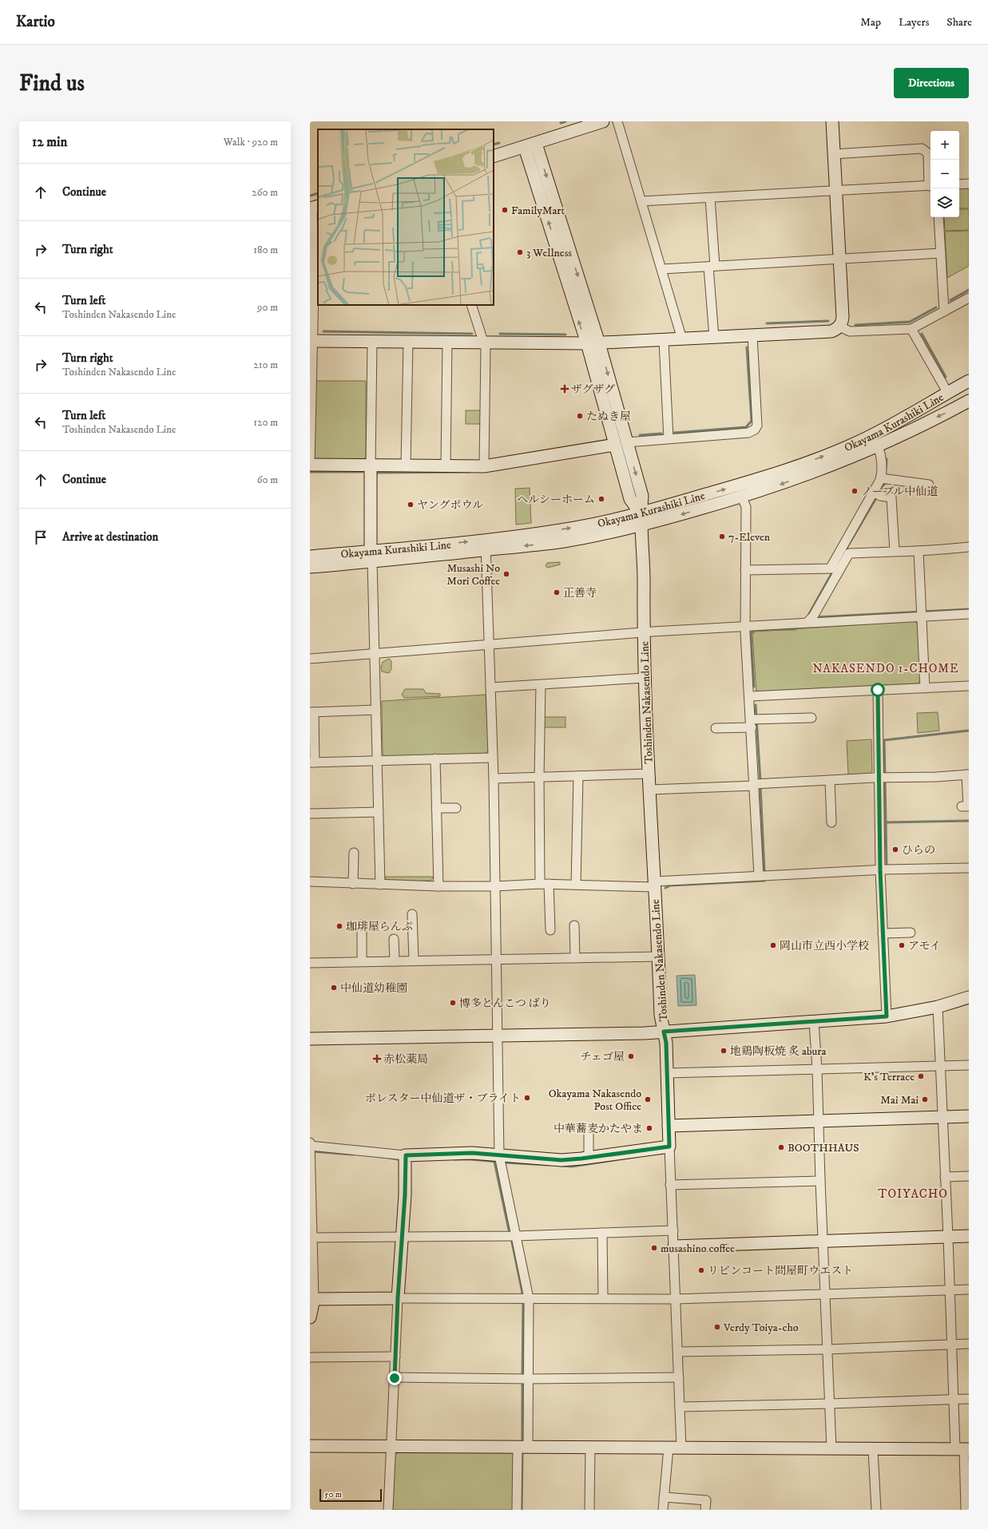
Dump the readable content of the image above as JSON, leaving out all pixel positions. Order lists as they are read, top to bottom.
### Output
{
  "streets": {
    "street": ["Okayama Kurashiki Line", "Toshinden Nakasendo Line"]
  },
  "crossings": [
    ["Okayama Kurashiki Line", "Toshinden Nakasendo Line"]
  ],
  "districts": ["NAKASENDO 1-CHOME", "TOIYACHO"],
  "places": {
    "other": [
      "FamilyMart",
      "3 Wellness",
      "たぬき屋",
      "ノーブル中仙道",
      "ヘルシーホーム",
      "ヤングボウル",
      "7-Eleven",
      "Musashi No Mori Coffee",
      "正善寺",
      "ひらの",
      "珈琲屋らんぷ",
      "岡山市立西小学校",
      "アモイ",
      "中仙道幼稚園",
      "博多とんこつ ばり",
      "地鶏陶板焼 炙 abura",
      "チェゴ屋",
      "K's Terrace",
      "ポレスター中仙道ザ・ブライト",
      "Okayama Nakasendo Post Office",
      "Mai Mai",
      "中華蕎麦かたやま",
      "BOOTHHAUS",
      "musashino coffee",
      "リビンコート問屋町ウエスト",
      "Verdy Toiya-cho"
    ],
    "health": ["ザグザグ", "赤松薬局"]
  },
  "scale_bar": "50 m",
  "page": {
    "header": "Kartio",
    "nav": ["Map", "Layers", "Share"],
    "buttons": "Directions",
    "title": "Find us",
    "heading": ["12 min", "Walk · 920 m"],
    "map_buttons": ["+", "−"],
    "list": [
      ["Continue", "260 m"],
      ["Turn right", "180 m"],
      ["Turn left", "Toshinden Nakasendo Line", "90 m"],
      ["Turn right", "Toshinden Nakasendo Line", "210 m"],
      ["Turn left", "Toshinden Nakasendo Line", "120 m"],
      ["Continue", "60 m"],
      "Arrive at destination"
    ],
    "scale": "50 m"
  }
}
